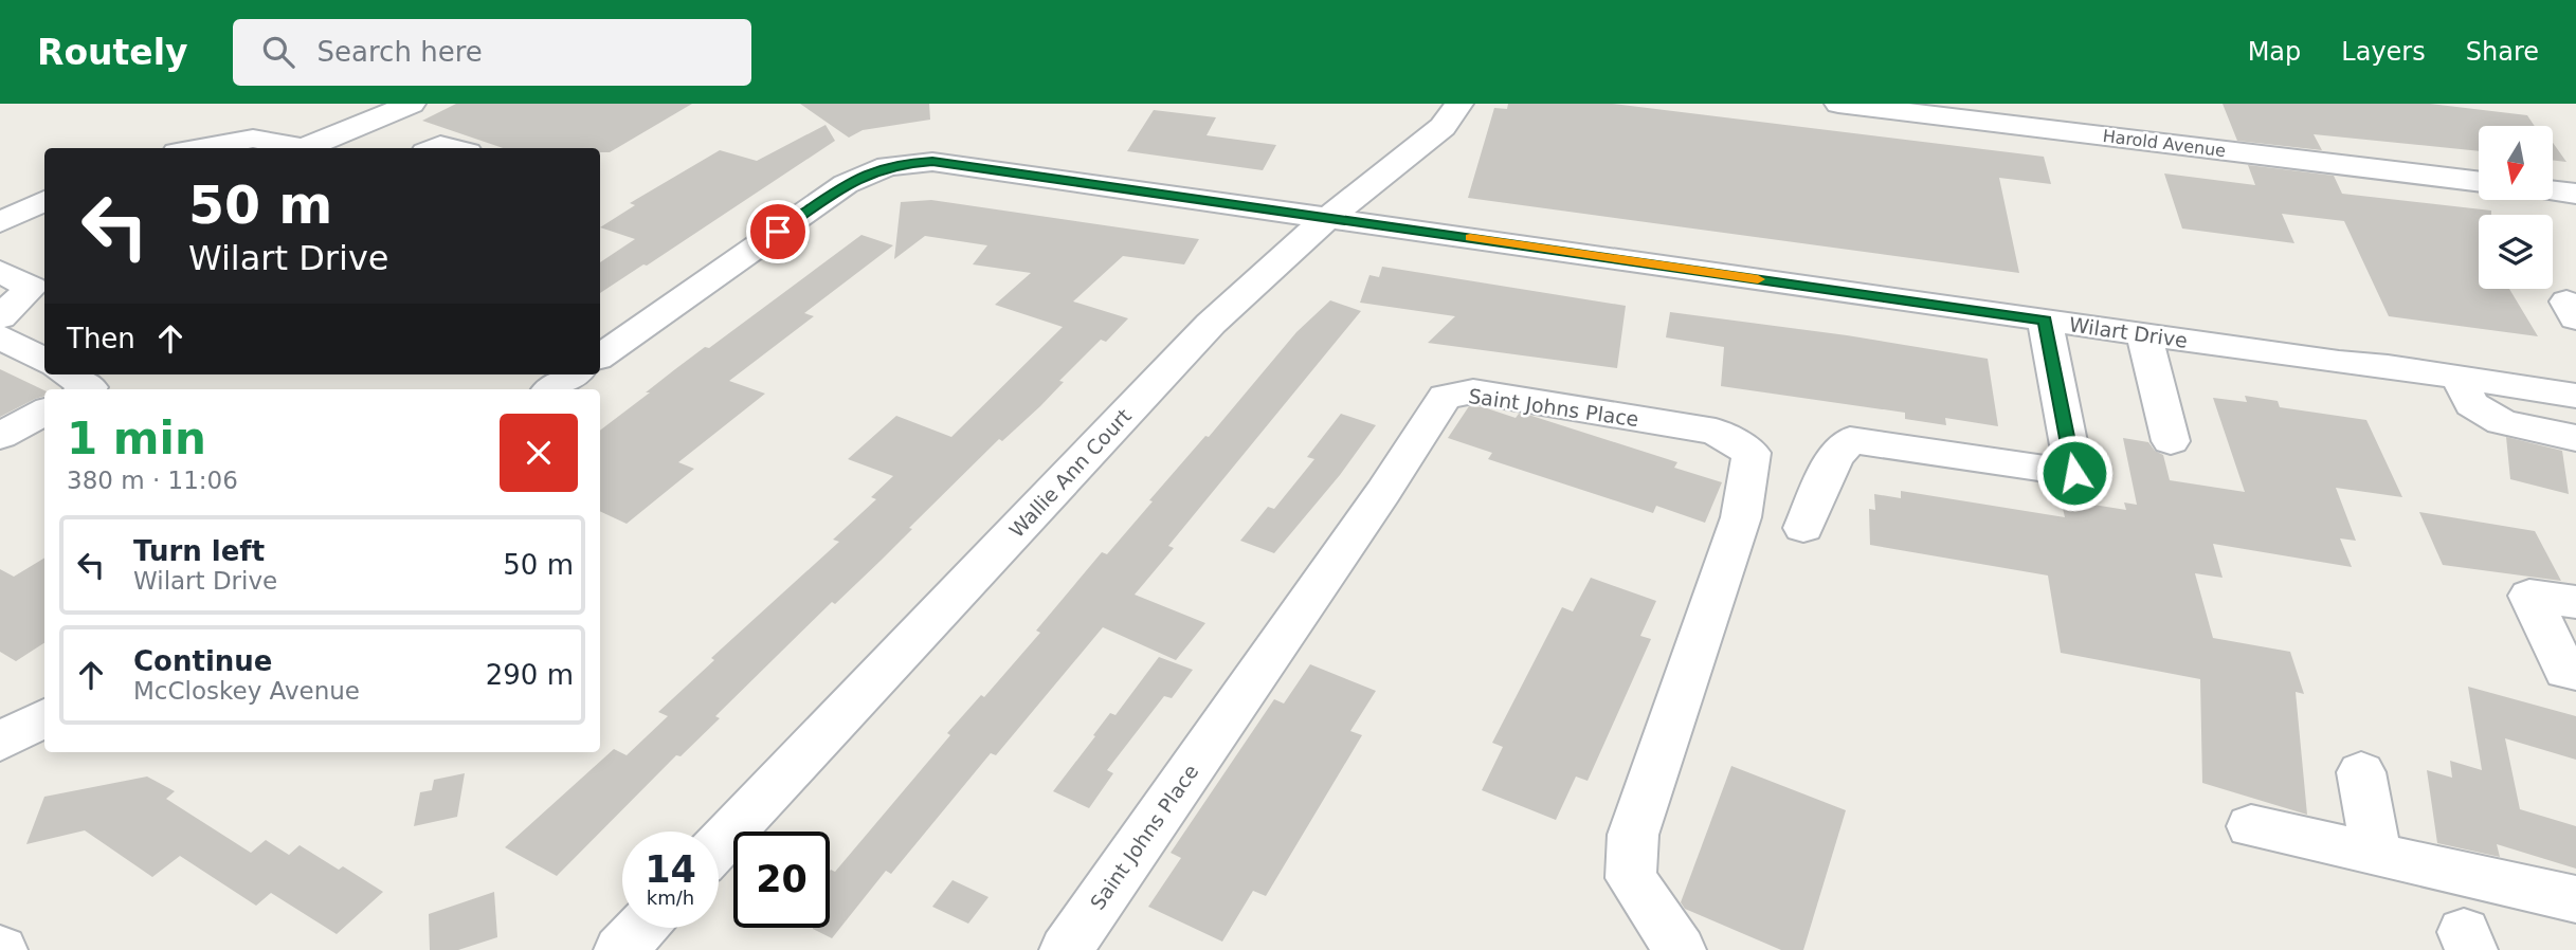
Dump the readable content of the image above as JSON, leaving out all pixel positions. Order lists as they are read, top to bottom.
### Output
{
  "streets": {
    "street": [
      "Harold Avenue",
      "Wilart Drive",
      "Saint Johns Place",
      "Wallie Ann Court"
    ]
  },
  "crossings": [
    ["Wilart Drive", "Wallie Ann Court"]
  ],
  "north": "bottom",
  "page": {
    "header": "Routely",
    "search": "Search here",
    "nav": ["Map", "Layers", "Share"],
    "turn": ["50 m", "Wilart Drive"],
    "then": "Then",
    "heading": ["1 min", "380 m · 11:06"],
    "list": [
      {
        "name": "Turn left",
        "note": "Wilart Drive",
        "value": "50 m"
      },
      {
        "name": "Continue",
        "note": "McCloskey Avenue",
        "value": "290 m"
      }
    ],
    "speed": "14 km/h",
    "limit": "20"
  }
}
